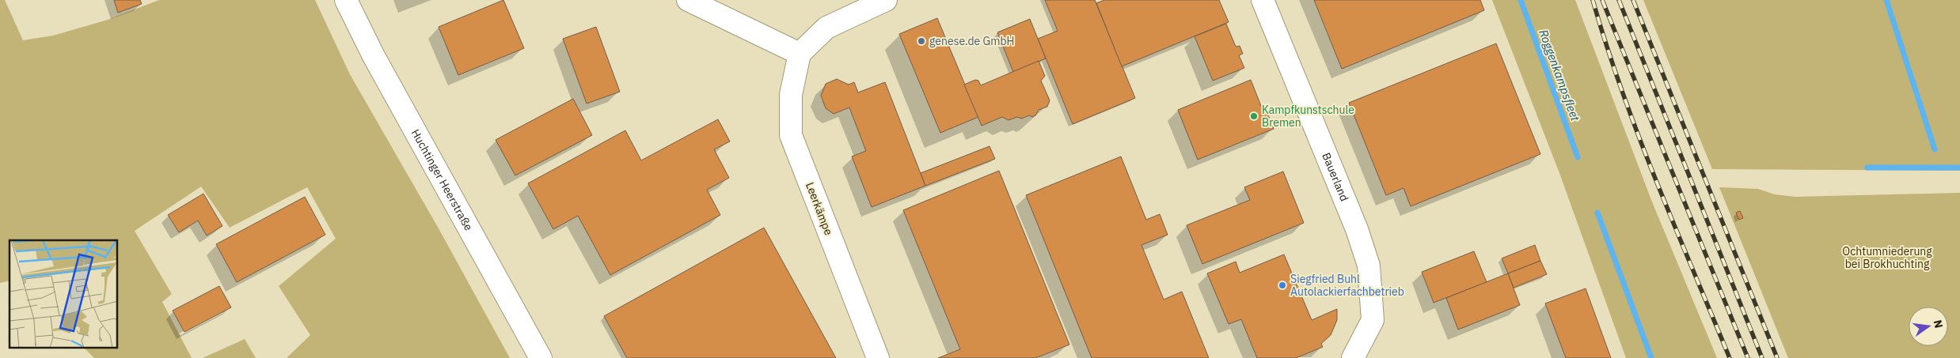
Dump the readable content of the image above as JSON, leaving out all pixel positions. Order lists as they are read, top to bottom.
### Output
{
  "streets": {
    "street": ["Bauerland", "Huchtinger Heerstraße", "Leerkämpe"]
  },
  "water": ["Roggenkampsfleet"],
  "parks": ["Ochtumniederung bei Brokhuchting"],
  "places": ["genese.de GmbH", "Kampfkunstschule Bremen", "Siegfried Buhl Autolackierfachbetrieb"],
  "north": "right"
}
